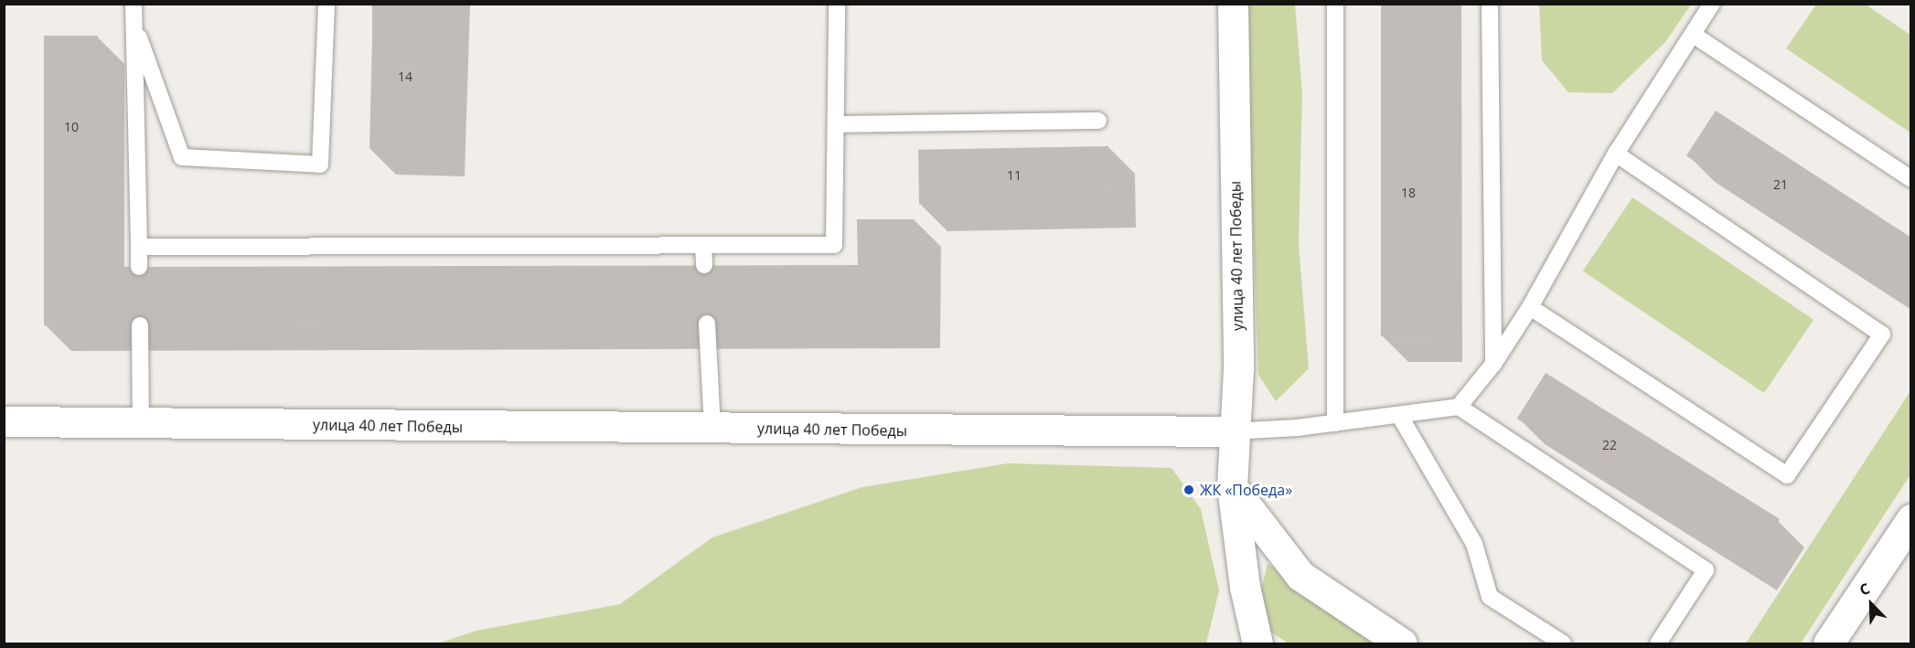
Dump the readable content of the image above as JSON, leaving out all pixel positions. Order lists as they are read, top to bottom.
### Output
{
  "streets": {
    "street": ["улица 40 лет Победы"]
  },
  "places": ["ЖК «Победа»"],
  "house_numbers": [
    "14",
    "10",
    "11",
    "21",
    "18",
    "22"
  ],
  "north": "top left"
}
